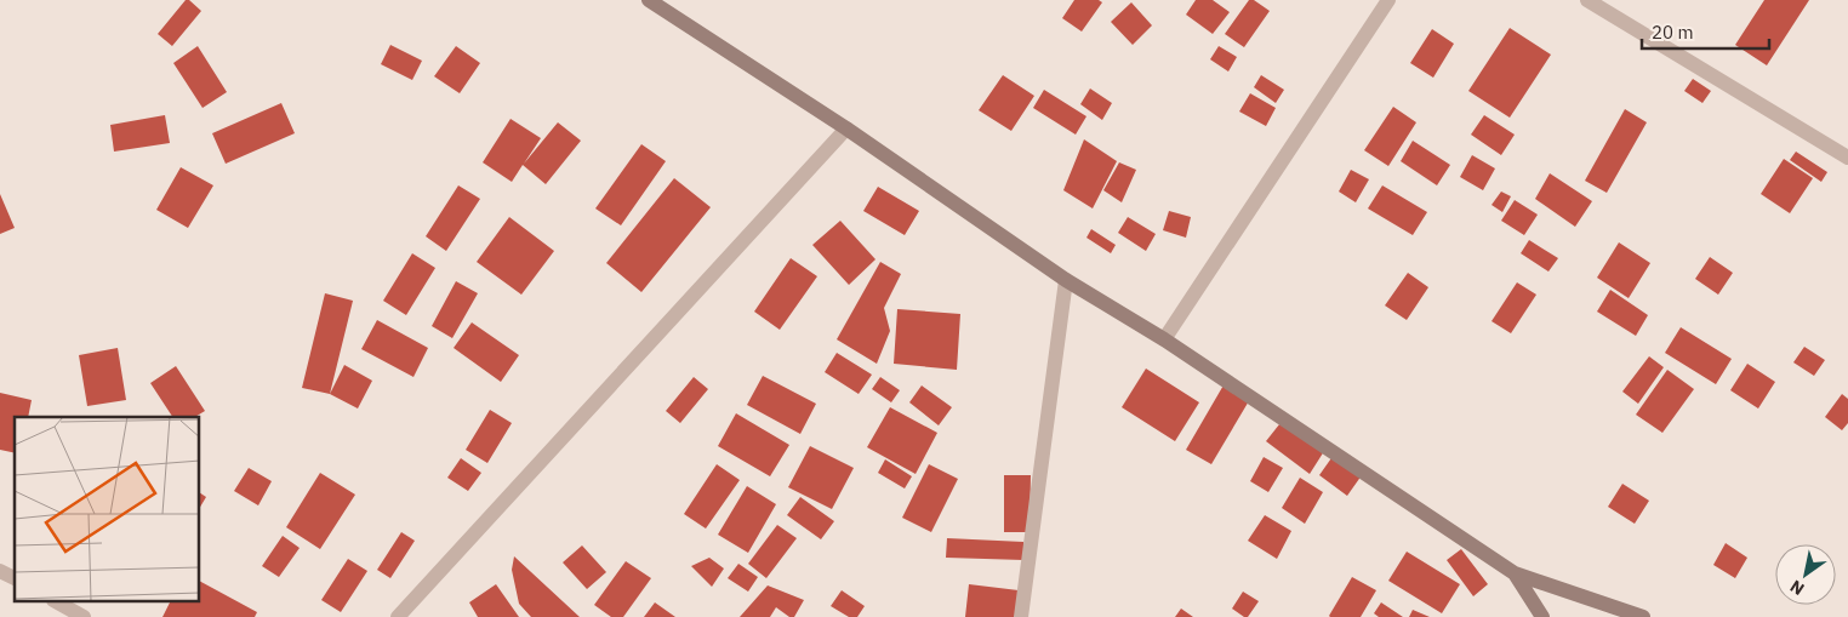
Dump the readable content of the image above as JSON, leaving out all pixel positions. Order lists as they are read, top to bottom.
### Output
{
  "scale_bar": "20 m",
  "north": "bottom left"
}
